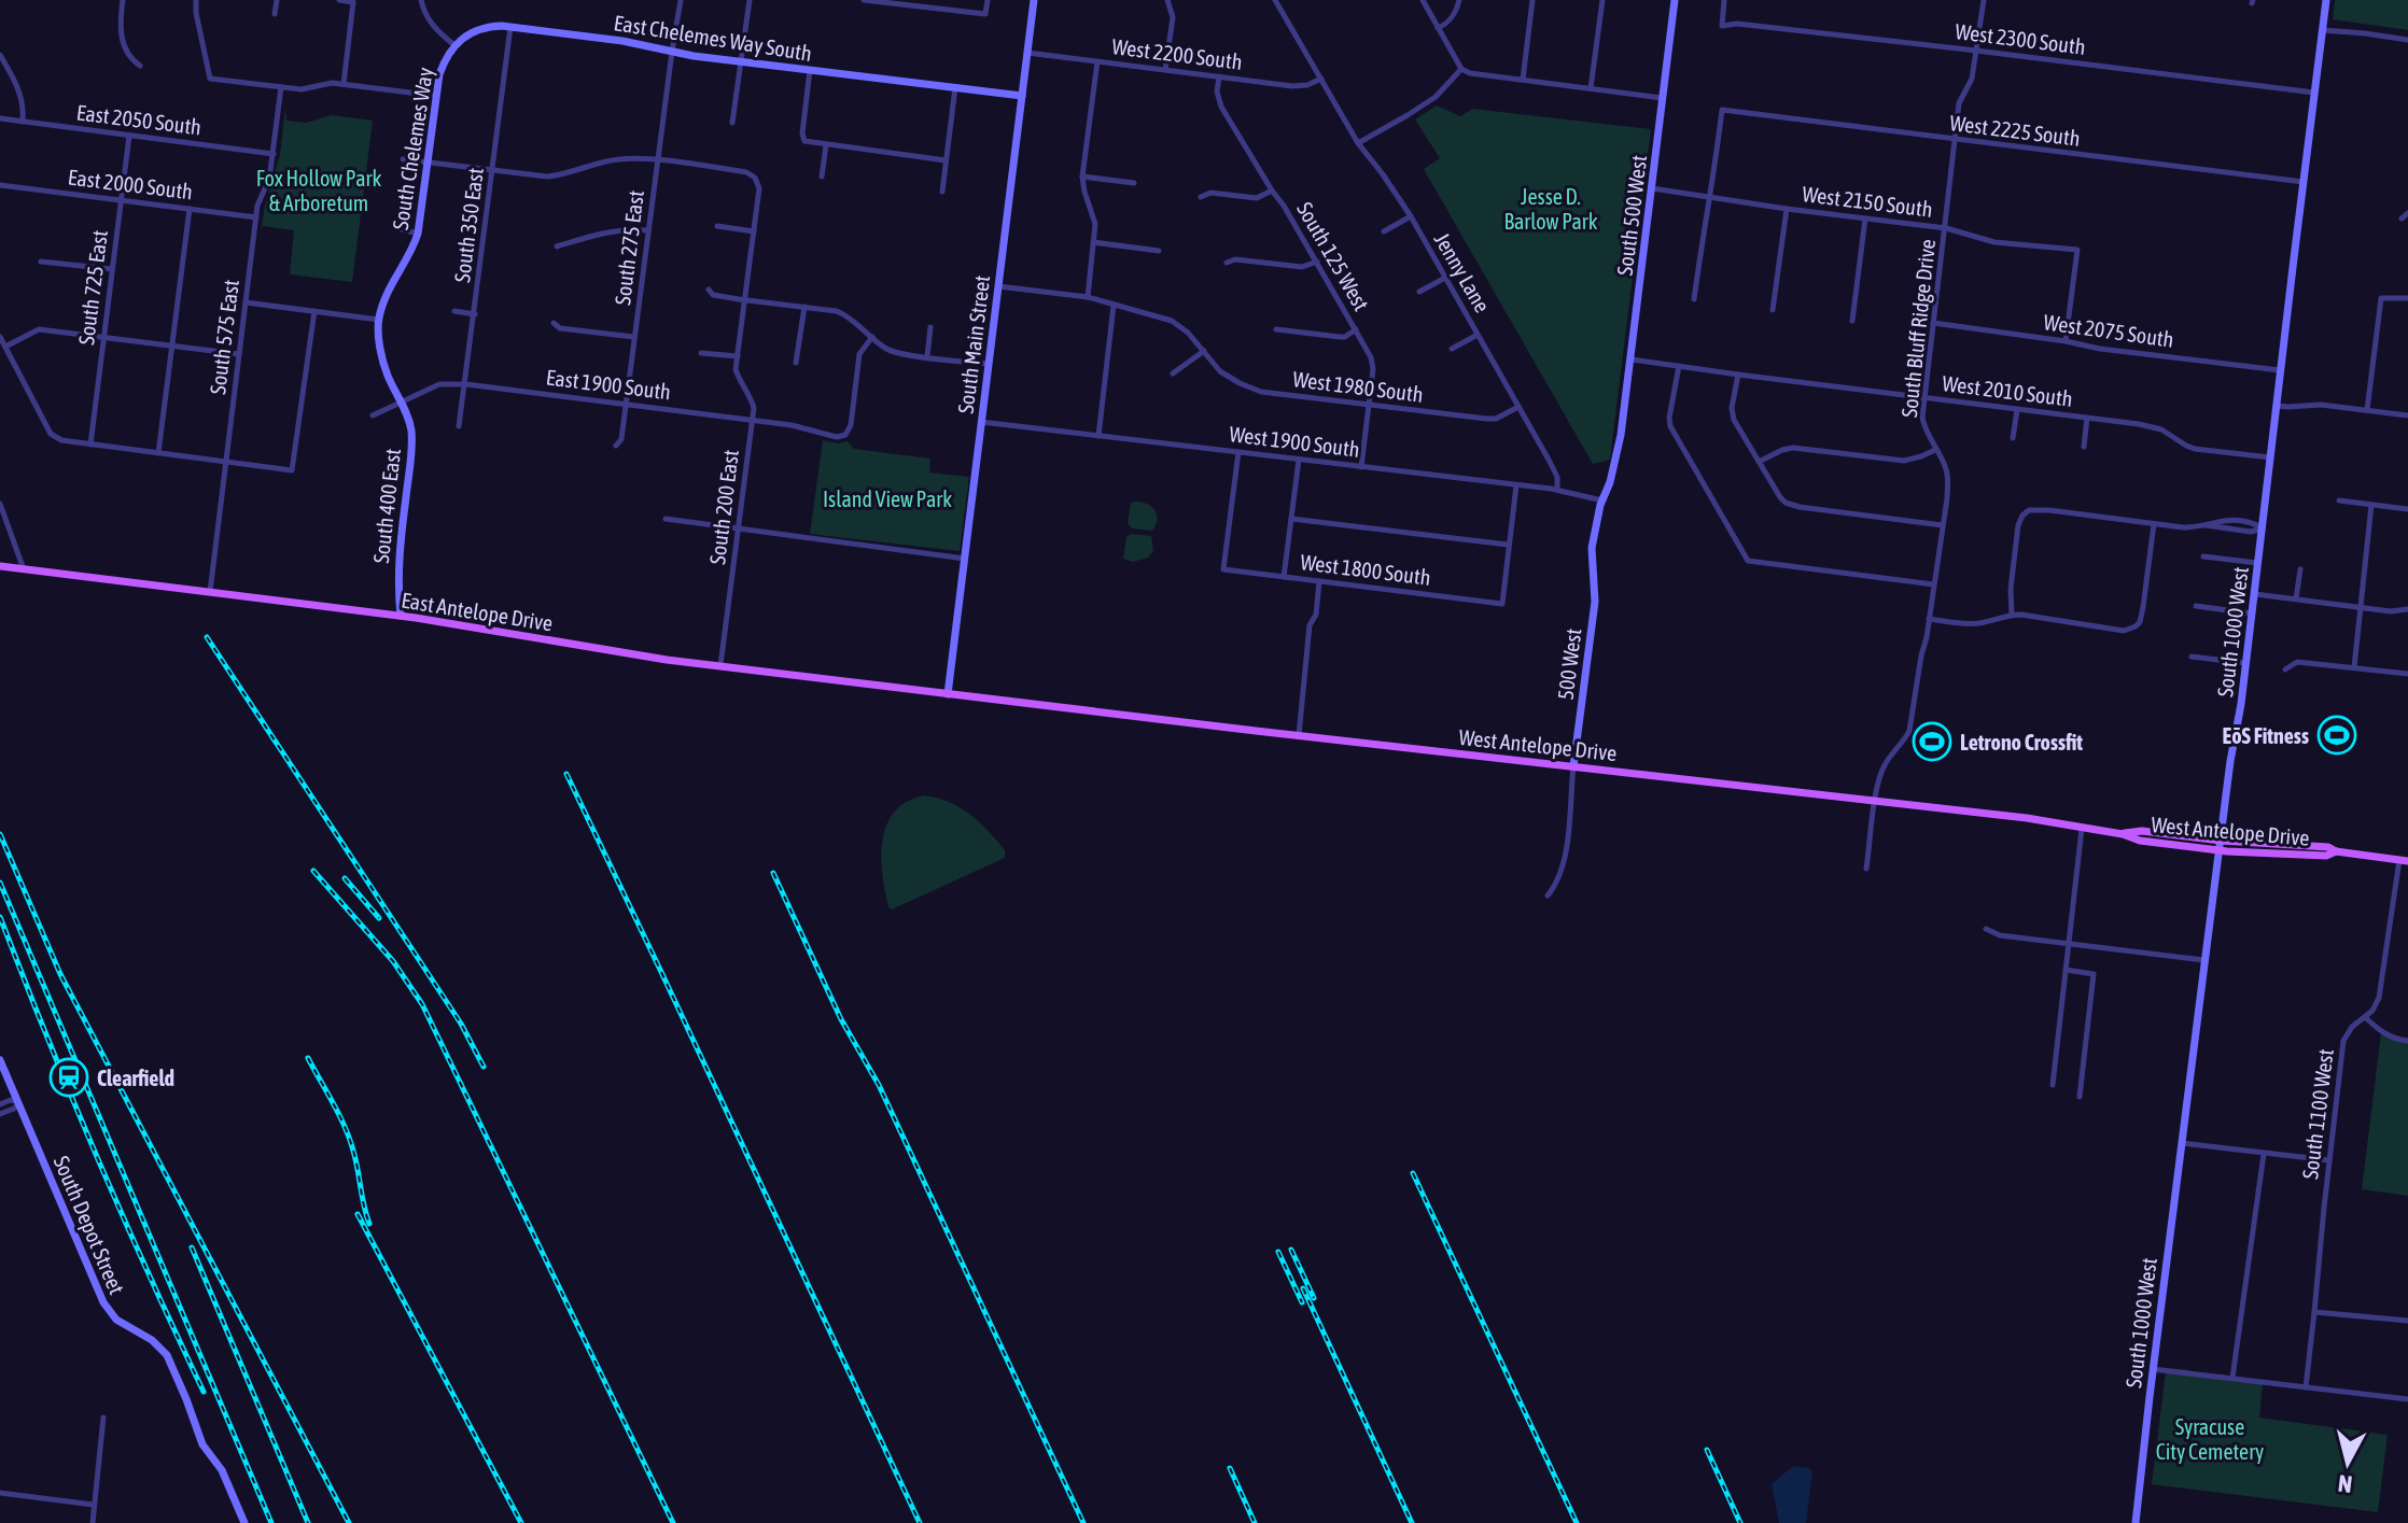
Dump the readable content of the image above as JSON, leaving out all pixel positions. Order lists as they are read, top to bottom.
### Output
{
  "streets": {
    "main road": ["East Antelope Drive", "West Antelope Drive"],
    "street": [
      "East Chelemes Way South",
      "West 2300 South",
      "West 2200 South",
      "East 2050 South",
      "West 2225 South",
      "South Chelemes Way",
      "East 2000 South",
      "West 2150 South",
      "South 500 West",
      "South 350 East",
      "South 275 East",
      "South 125 West",
      "Jenny Lane",
      "South 725 East",
      "South Bluff Ridge Drive",
      "West 2075 South",
      "South 575 East",
      "South Main Street",
      "East 1900 South",
      "West 1980 South",
      "West 2010 South",
      "West 1900 South",
      "South 400 East",
      "South 200 East",
      "West 1800 South",
      "South 1000 West",
      "500 West",
      "South 1100 West",
      "South Depot Street"
    ]
  },
  "crossings": [
    ["East Chelemes Way South", "South Chelemes Way"],
    ["East Chelemes Way South", "South 350 East"],
    ["East Chelemes Way South", "South 275 East"],
    ["East Chelemes Way South", "South Main Street"],
    ["West 2300 South", "South Bluff Ridge Drive"],
    ["West 2300 South", "South 1000 West"],
    ["West 2200 South", "South 125 West"],
    ["West 2200 South", "Jenny Lane"],
    ["West 2200 South", "South Main Street"],
    ["East 2050 South", "South 725 East"],
    ["East 2050 South", "South 575 East"],
    ["West 2225 South", "West 2150 South"],
    ["West 2225 South", "South Bluff Ridge Drive"],
    ["West 2225 South", "South 1000 West"],
    ["South Chelemes Way", "East 1900 South"],
    ["South Chelemes Way", "South 400 East"],
    ["East 2000 South", "South 725 East"],
    ["East 2000 South", "South 575 East"],
    ["West 2150 South", "South 500 West"],
    ["West 2150 South", "South Bluff Ridge Drive"],
    ["West 2150 South", "West 2075 South"],
    ["South 500 West", "West 2010 South"],
    ["South 500 West", "500 West"],
    ["South 350 East", "East 1900 South"],
    ["South 275 East", "East 1900 South"],
    ["South 275 East", "South 200 East"],
    ["South 125 West", "West 1980 South"],
    ["South 125 West", "West 1900 South"],
    ["Jenny Lane", "West 1980 South"],
    ["Jenny Lane", "West 1900 South"],
    ["South Bluff Ridge Drive", "West 2075 South"],
    ["South Bluff Ridge Drive", "West 2010 South"],
    ["South Bluff Ridge Drive", "West Antelope Drive"],
    ["West 2075 South", "South 1000 West"],
    ["South 575 East", "East Antelope Drive"],
    ["South Main Street", "West 1980 South"],
    ["South Main Street", "West 1900 South"],
    ["South Main Street", "East Antelope Drive"],
    ["South Main Street", "West Antelope Drive"],
    ["East 1900 South", "South 400 East"],
    ["East 1900 South", "South 200 East"],
    ["West 2010 South", "South 1000 West"],
    ["West 1900 South", "West 1800 South"],
    ["West 1900 South", "500 West"],
    ["South 400 East", "East Antelope Drive"],
    ["South 200 East", "East Antelope Drive"],
    ["East Antelope Drive", "West Antelope Drive"],
    ["South 1000 West", "West Antelope Drive"],
    ["500 West", "West Antelope Drive"],
    ["West Antelope Drive", "South 1100 West"]
  ],
  "parks": [
    "Fox Hollow Park & Arboretum",
    "Jesse D. Barlow Park",
    "Island View Park",
    "Syracuse City Cemetery"
  ],
  "places": {
    "sports": ["EōS Fitness", "Letrono Crossfit"],
    "station": ["Clearfield"]
  },
  "north": "bottom"
}
